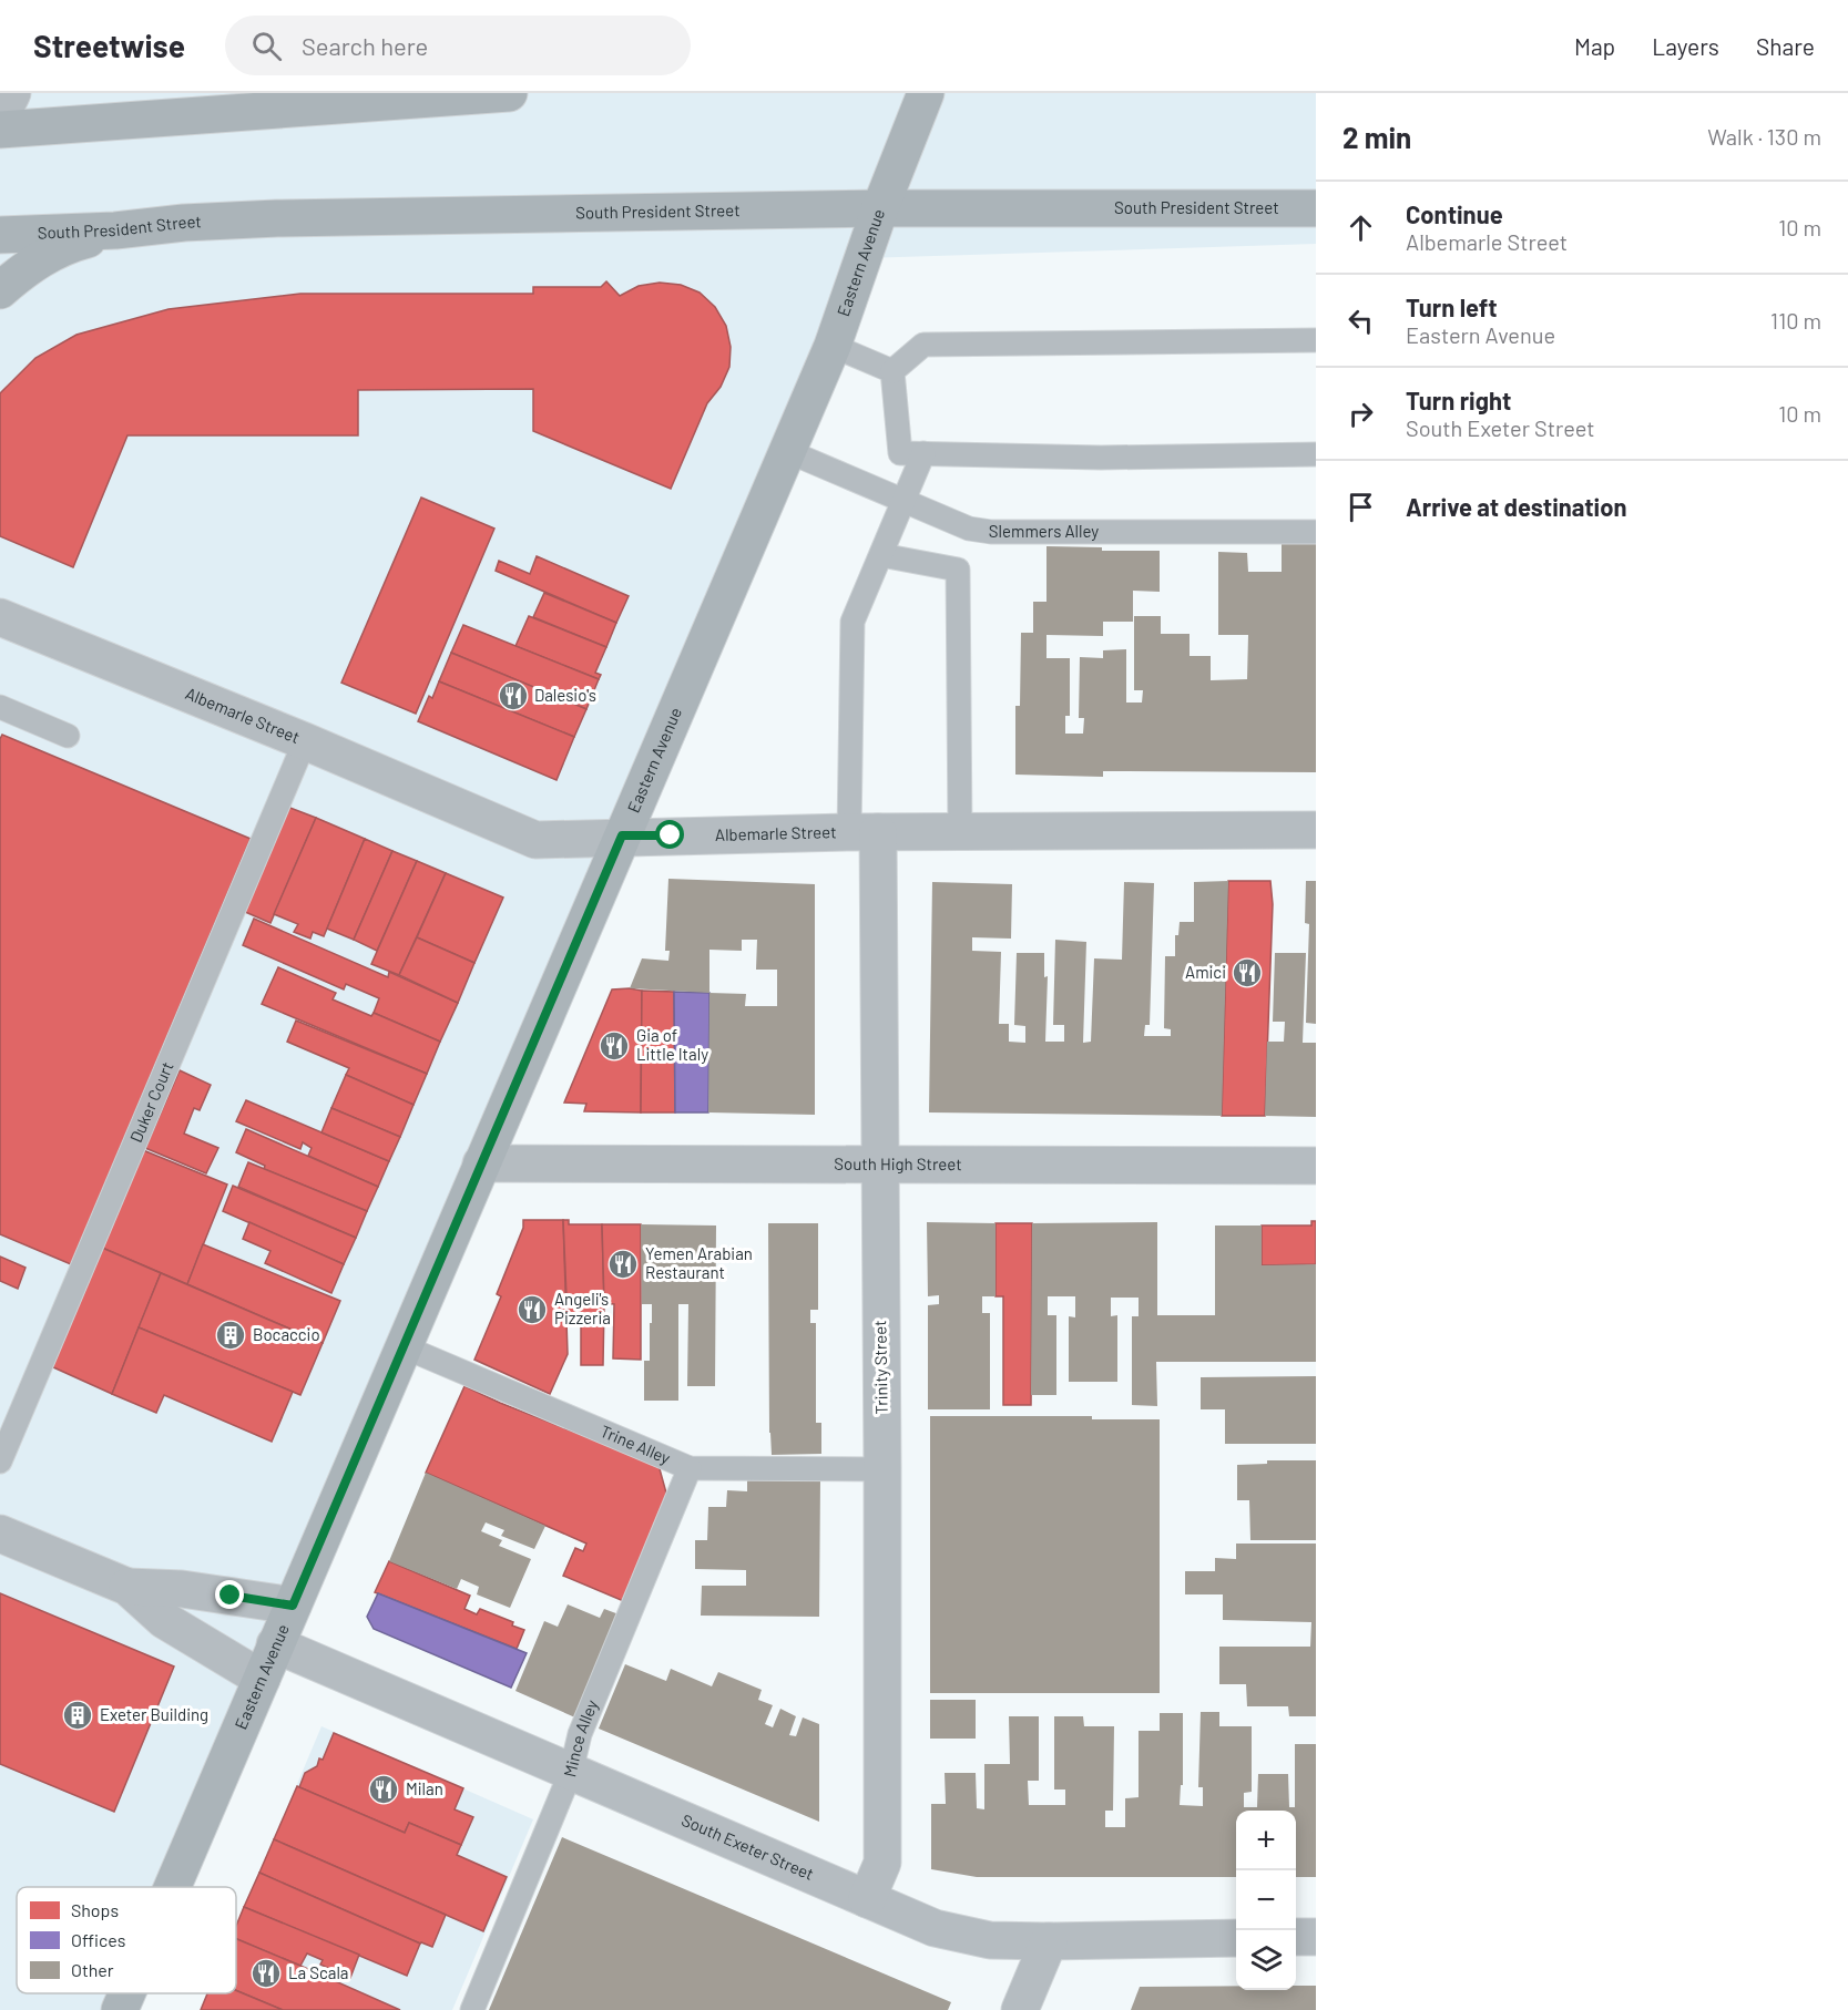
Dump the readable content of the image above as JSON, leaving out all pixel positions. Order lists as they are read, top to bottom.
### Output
{
  "streets": {
    "main road": ["South President Street", "Eastern Avenue"],
    "street": [
      "Albemarle Street",
      "South High Street",
      "Trinity Street",
      "South Exeter Street"
    ],
    "lane": [
      "Slemmers Alley",
      "Duker Court",
      "Trine Alley",
      "Mince Alley"
    ]
  },
  "crossings": [
    ["South President Street", "Eastern Avenue"],
    ["Eastern Avenue", "Slemmers Alley"],
    ["Eastern Avenue", "Albemarle Street"],
    ["Eastern Avenue", "South High Street"],
    ["Eastern Avenue", "Trine Alley"],
    ["Eastern Avenue", "South Exeter Street"],
    ["Albemarle Street", "Duker Court"],
    ["Albemarle Street", "Trinity Street"],
    ["South High Street", "Trinity Street"],
    ["Trinity Street", "Trine Alley"],
    ["Trinity Street", "South Exeter Street"],
    ["Trine Alley", "Mince Alley"],
    ["Mince Alley", "South Exeter Street"]
  ],
  "places": {
    "restaurant": [
      "Dalesio's",
      "Amici",
      "Gia of Little Italy",
      "Yemen Arabian Restaurant",
      "Angeli's Pizzeria",
      "Milan",
      "La Scala"
    ],
    "building": ["Bocaccio", "Exeter Building"]
  },
  "legend": ["Shops", "Offices", "Other"],
  "page": {
    "header": "Streetwise",
    "search": "Search here",
    "nav": ["Map", "Layers", "Share"],
    "heading": ["2 min", "Walk · 130 m"],
    "list": [
      ["Continue", "Albemarle Street", "10 m"],
      ["Turn left", "Eastern Avenue", "110 m"],
      ["Turn right", "South Exeter Street", "10 m"],
      "Arrive at destination"
    ],
    "map_buttons": ["+", "−"]
  }
}
